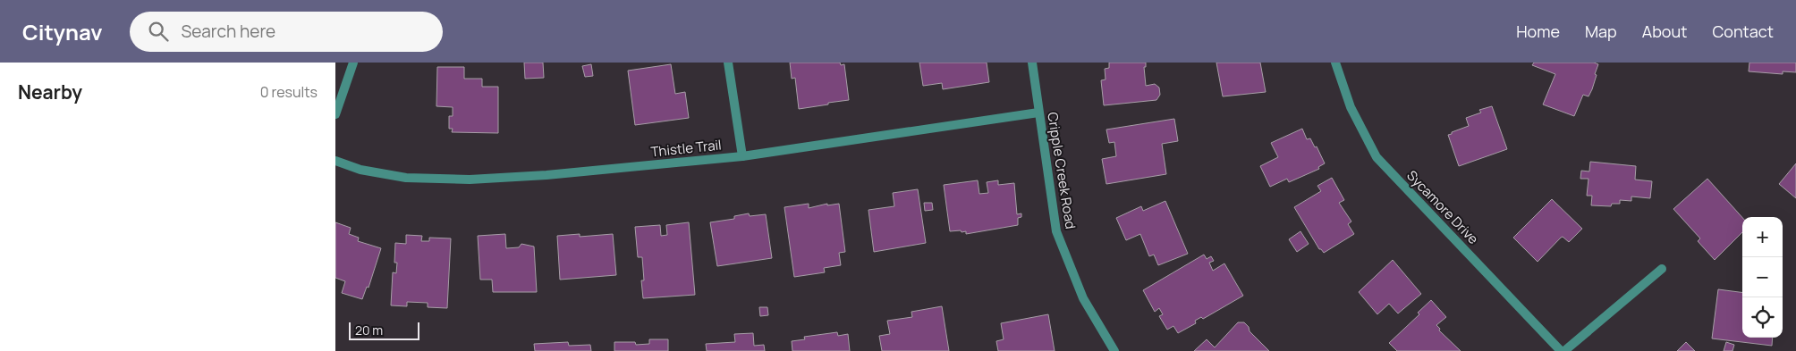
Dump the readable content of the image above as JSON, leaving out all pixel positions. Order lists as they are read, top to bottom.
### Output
{
  "streets": {
    "street": ["Thistle Trail", "Cripple Creek Road", "Sycamore Drive"]
  },
  "crossings": [
    ["Thistle Trail", "Cripple Creek Road"]
  ],
  "scale_bar": "20 m",
  "page": {
    "header": "Citynav",
    "search": "Search here",
    "nav": [
      "Home",
      "Map",
      "About",
      "Contact"
    ],
    "heading": ["Nearby", "0 results"],
    "map_buttons": ["+", "−"],
    "scale": "20 m"
  }
}
